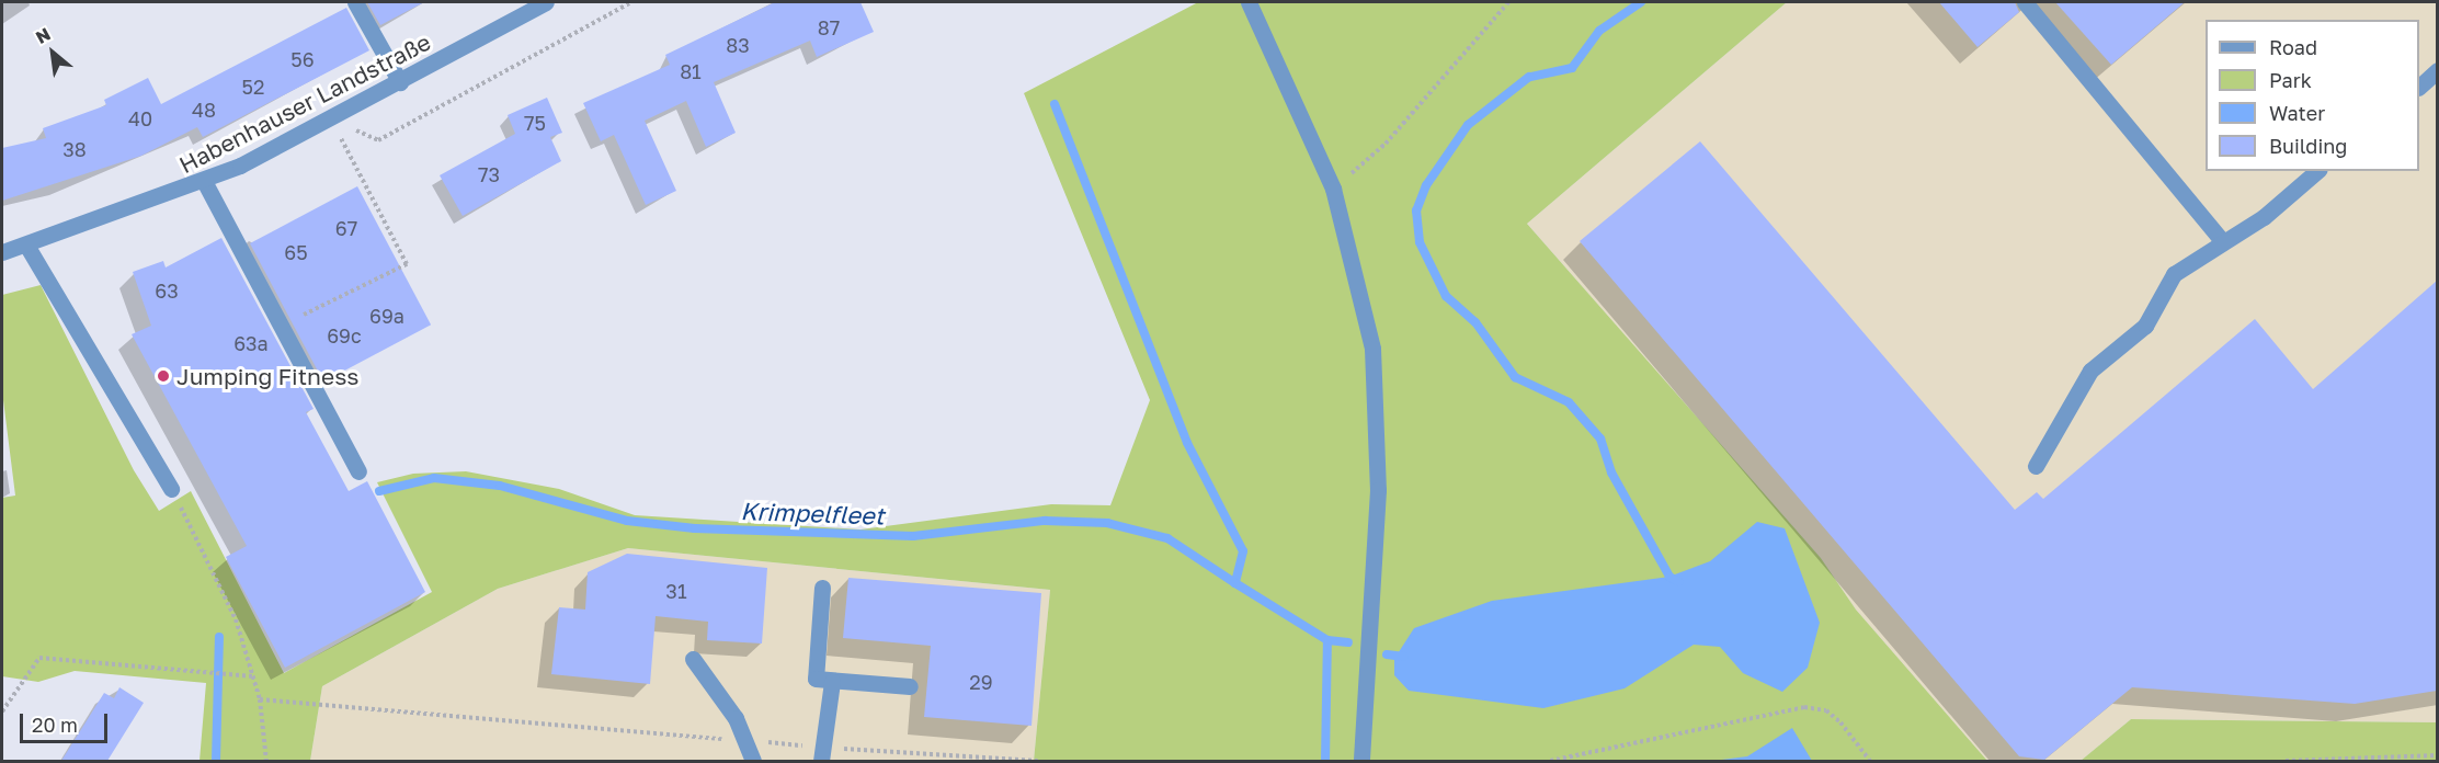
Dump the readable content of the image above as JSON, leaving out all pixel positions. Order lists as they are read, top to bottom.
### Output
{
  "streets": {
    "street": ["Habenhauser Landstraße"]
  },
  "water": ["Krimpelfleet"],
  "places": ["Jumping Fitness"],
  "house_numbers": [
    "87",
    "83",
    "56",
    "81",
    "52",
    "48",
    "40",
    "75",
    "38",
    "73",
    "67",
    "65",
    "63",
    "69a",
    "69c",
    "63a",
    "31",
    "29"
  ],
  "legend": [
    "Road",
    "Park",
    "Water",
    "Building"
  ],
  "scale_bar": "20 m",
  "north": "top left"
}
